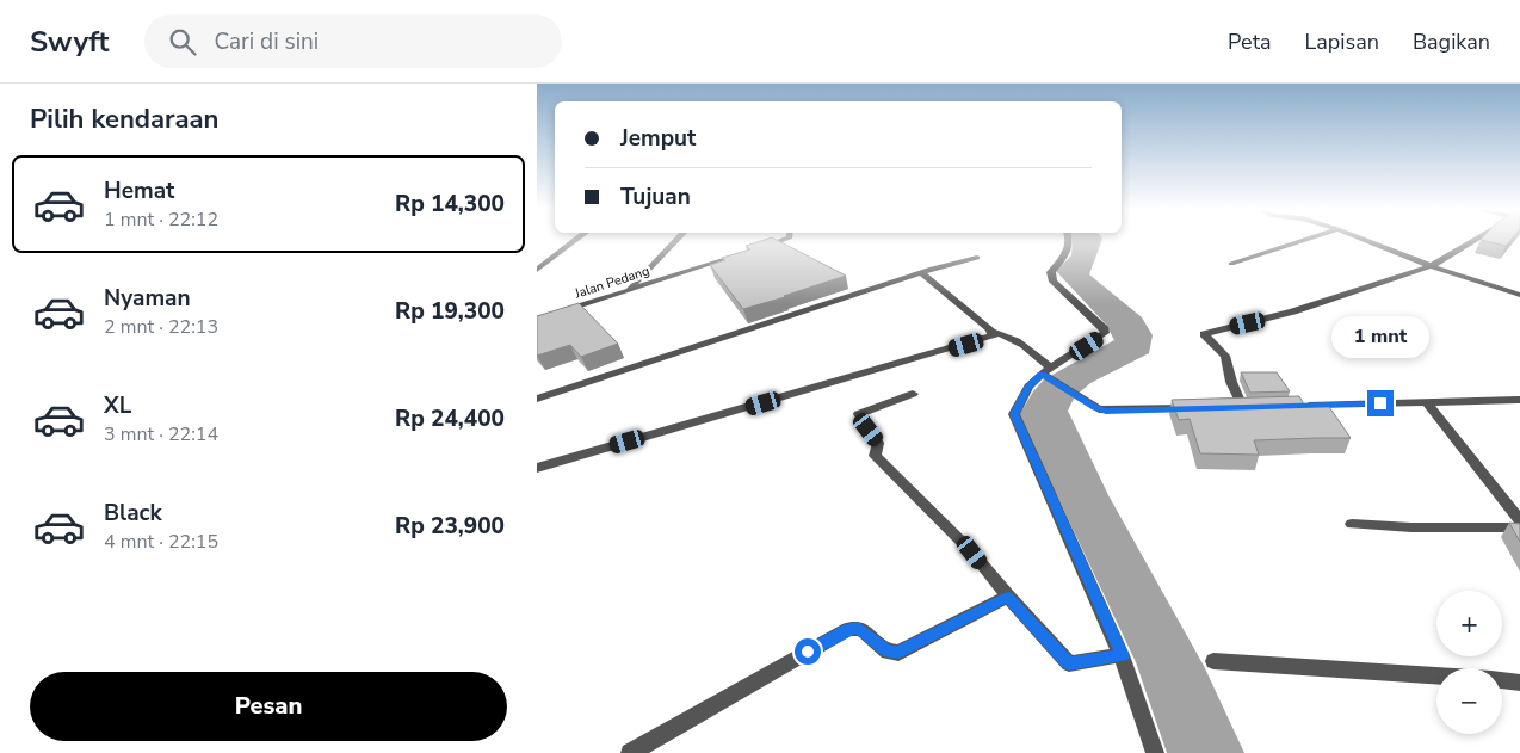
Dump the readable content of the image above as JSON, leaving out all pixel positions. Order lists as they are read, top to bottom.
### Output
{
  "streets": {
    "street": ["Jalan Pedang"]
  },
  "page": {
    "header": "Swyft",
    "search": "Cari di sini",
    "nav": ["Peta", "Lapisan", "Bagikan"],
    "heading": "Pilih kendaraan",
    "banner": ["Jemput", "Tujuan"],
    "list": [
      {
        "name": "Hemat",
        "note": "1 mnt · 22:12",
        "value": "Rp 14,300"
      },
      {
        "name": "Nyaman",
        "note": "2 mnt · 22:13",
        "value": "Rp 19,300"
      },
      {
        "name": "XL",
        "note": "3 mnt · 22:14",
        "value": "Rp 24,400"
      },
      {
        "name": "Black",
        "note": "4 mnt · 22:15",
        "value": "Rp 23,900"
      }
    ],
    "bubble": "1 mnt",
    "map_buttons": ["+", "−"],
    "buttons": "Pesan"
  }
}
